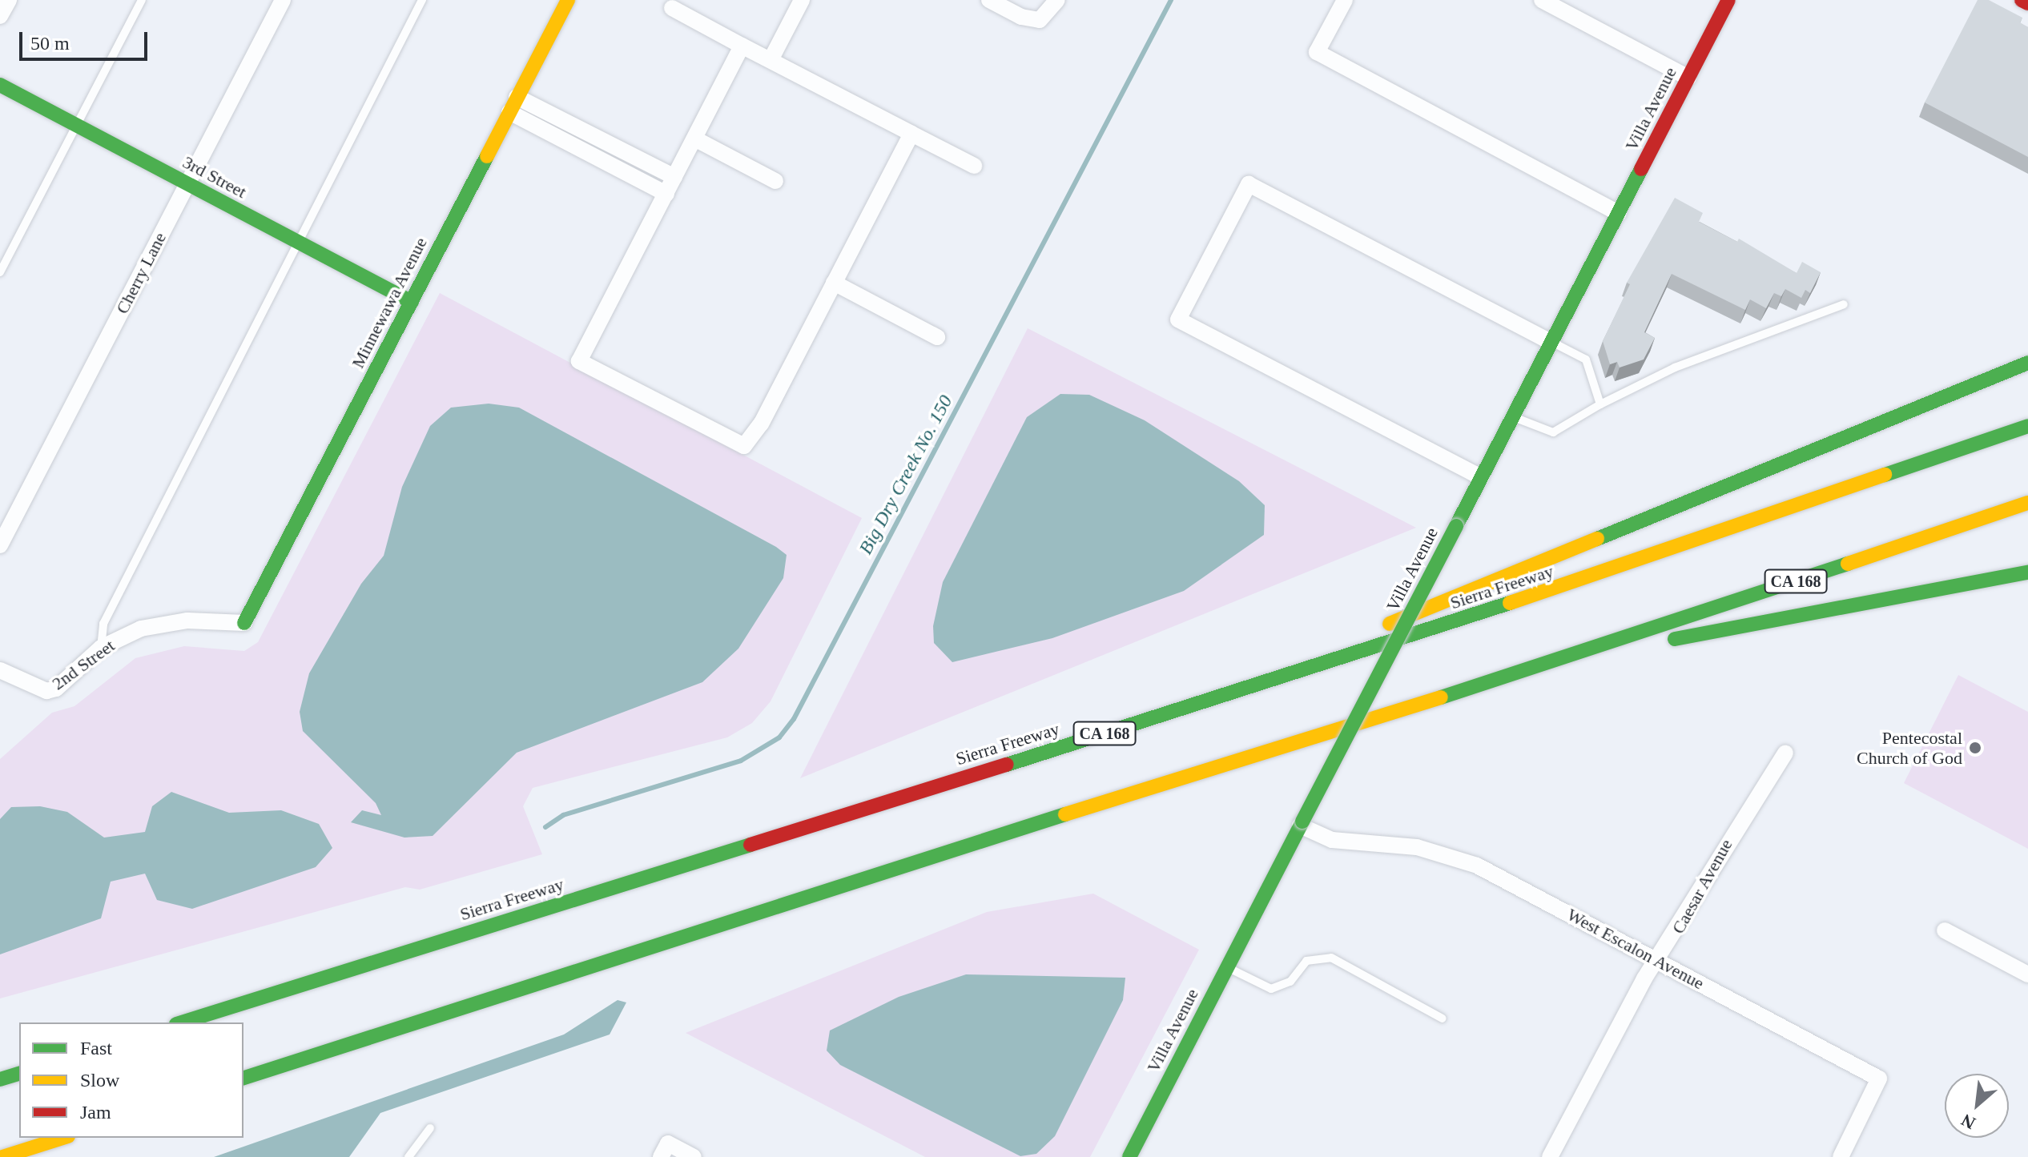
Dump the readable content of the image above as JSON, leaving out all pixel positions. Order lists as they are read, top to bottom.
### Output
{
  "streets": {
    "main road": [
      "Villa Avenue",
      "3rd Street",
      "Minnewawa Avenue",
      "CA 168",
      "Sierra Freeway"
    ],
    "street": [
      "Cherry Lane",
      "2nd Street",
      "Caesar Avenue",
      "West Escalon Avenue"
    ]
  },
  "crossings": [
    ["Villa Avenue", "West Escalon Avenue"],
    ["3rd Street", "Cherry Lane"],
    ["3rd Street", "Minnewawa Avenue"],
    ["Minnewawa Avenue", "2nd Street"],
    ["Caesar Avenue", "West Escalon Avenue"]
  ],
  "water": ["Big Dry Creek No. 150"],
  "places": ["Pentecostal Church of God"],
  "legend": ["Fast", "Slow", "Jam"],
  "scale_bar": "50 m",
  "north": "bottom left"
}
